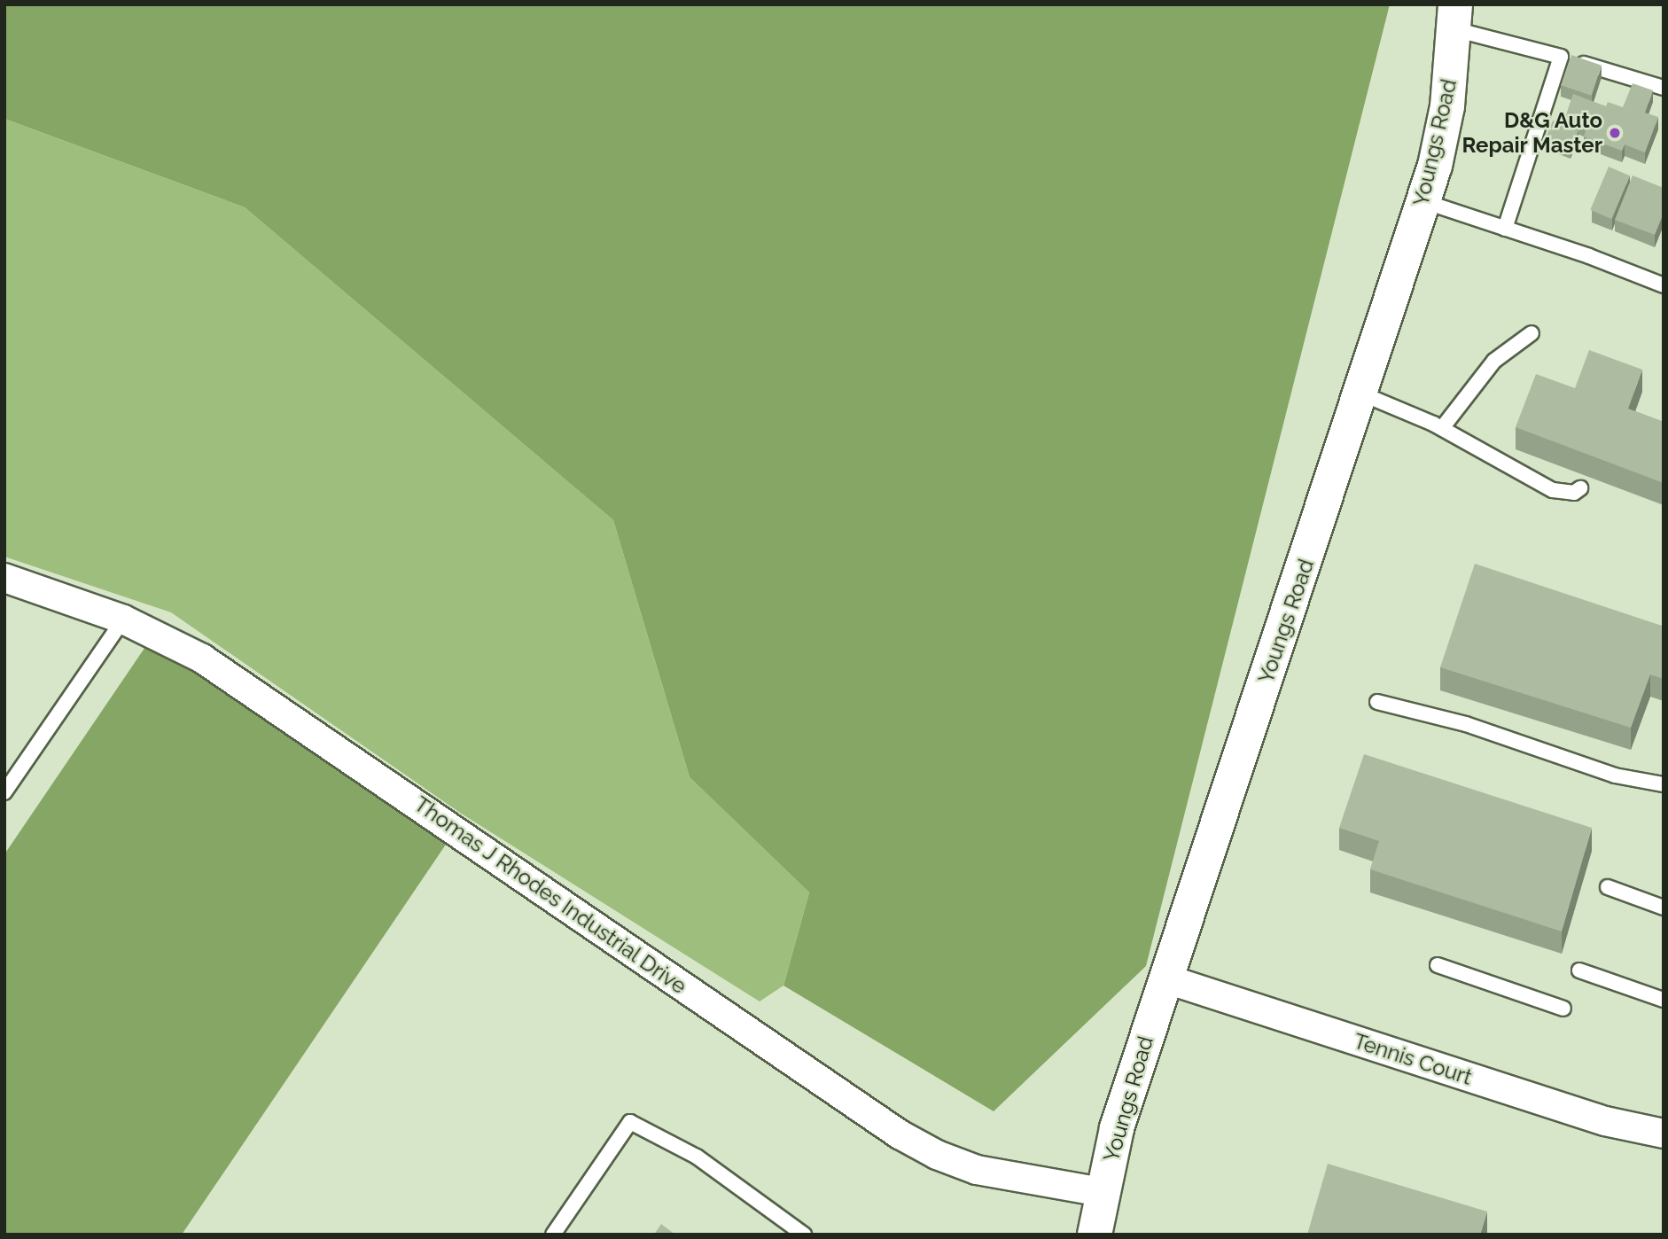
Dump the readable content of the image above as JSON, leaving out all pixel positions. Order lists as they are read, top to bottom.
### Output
{
  "streets": {
    "street": ["Youngs Road", "Thomas J Rhodes Industrial Drive", "Tennis Court"]
  },
  "crossings": [
    ["Youngs Road", "Thomas J Rhodes Industrial Drive"],
    ["Youngs Road", "Tennis Court"]
  ],
  "places": ["D&G Auto Repair Master"]
}
